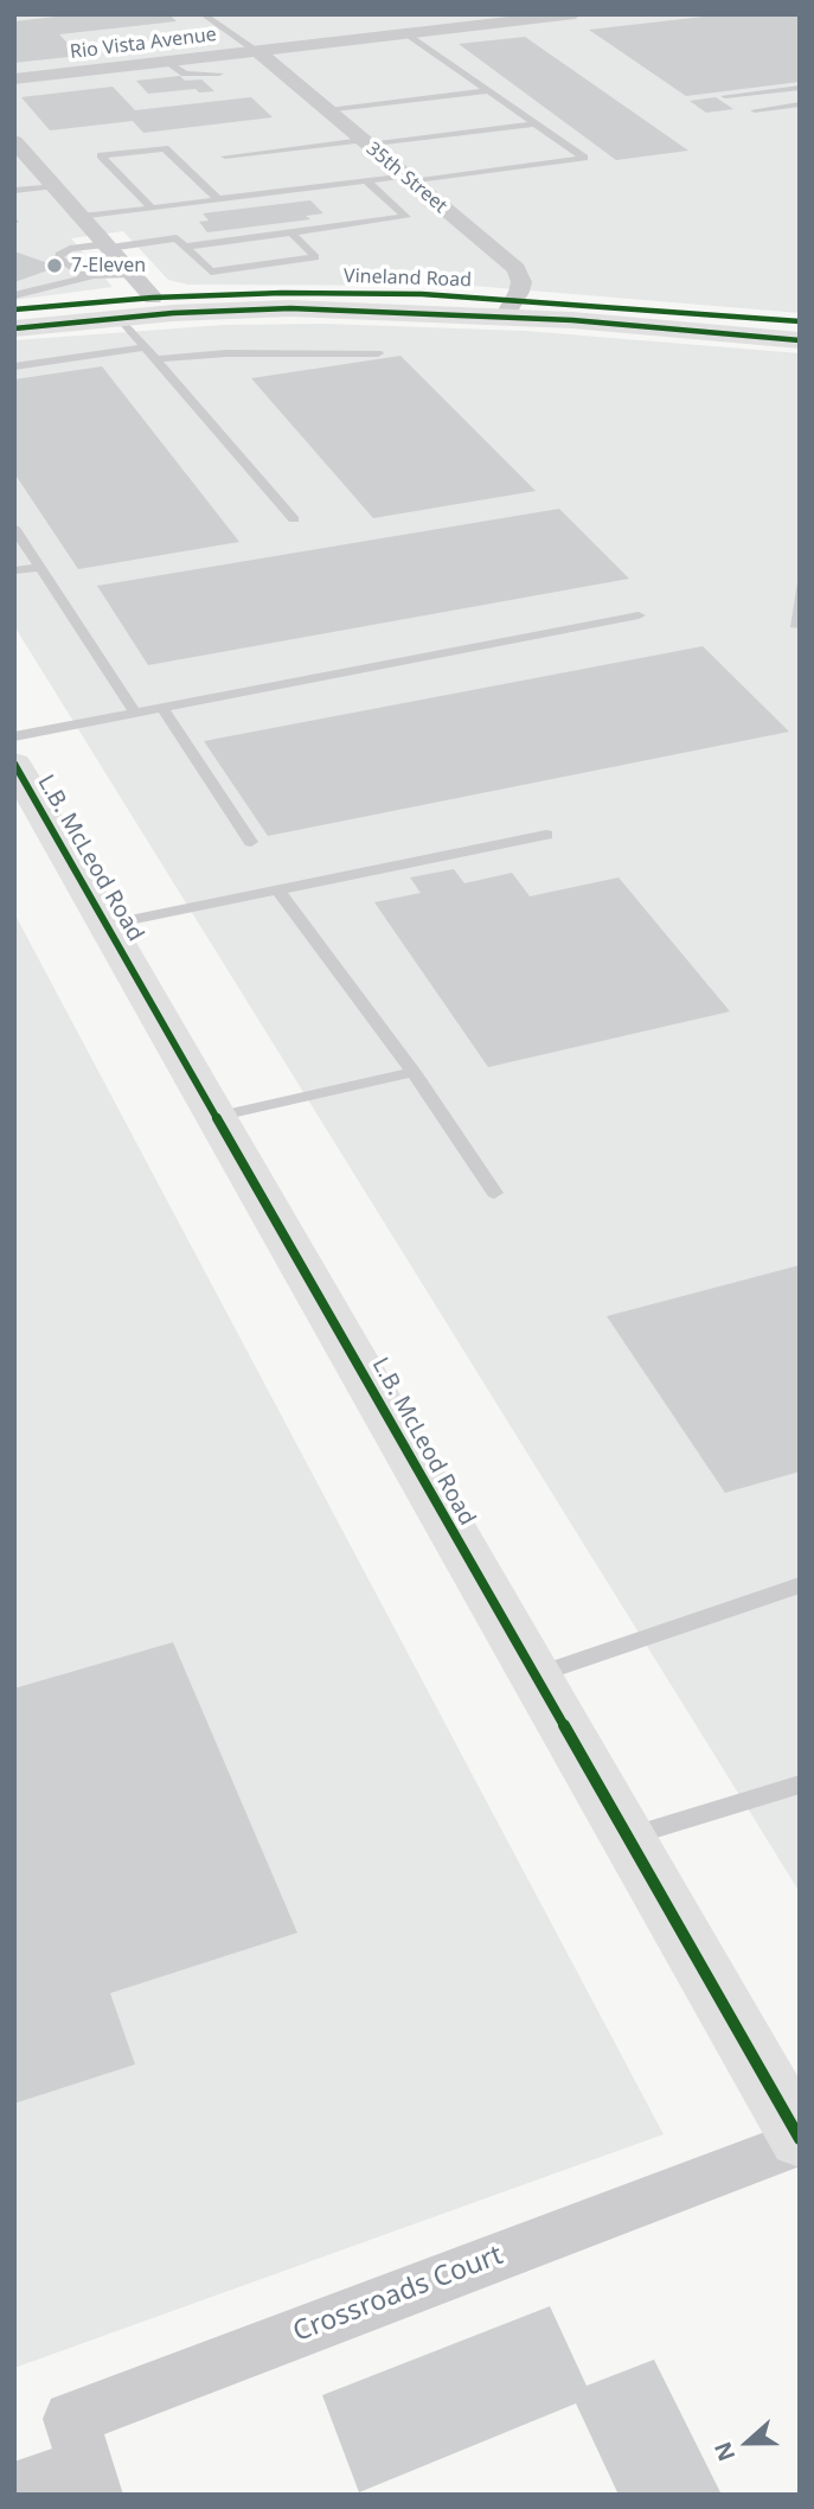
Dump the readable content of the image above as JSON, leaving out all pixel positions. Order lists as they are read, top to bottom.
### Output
{
  "streets": {
    "street": [
      "Rio Vista Avenue",
      "35th Street",
      "Vineland Road",
      "L.B. McLeod Road",
      "Crossroads Court"
    ]
  },
  "crossings": [
    ["Rio Vista Avenue", "35th Street"],
    ["35th Street", "Vineland Road"],
    ["L.B. McLeod Road", "Crossroads Court"]
  ],
  "places": ["7-Eleven"],
  "north": "left"
}
